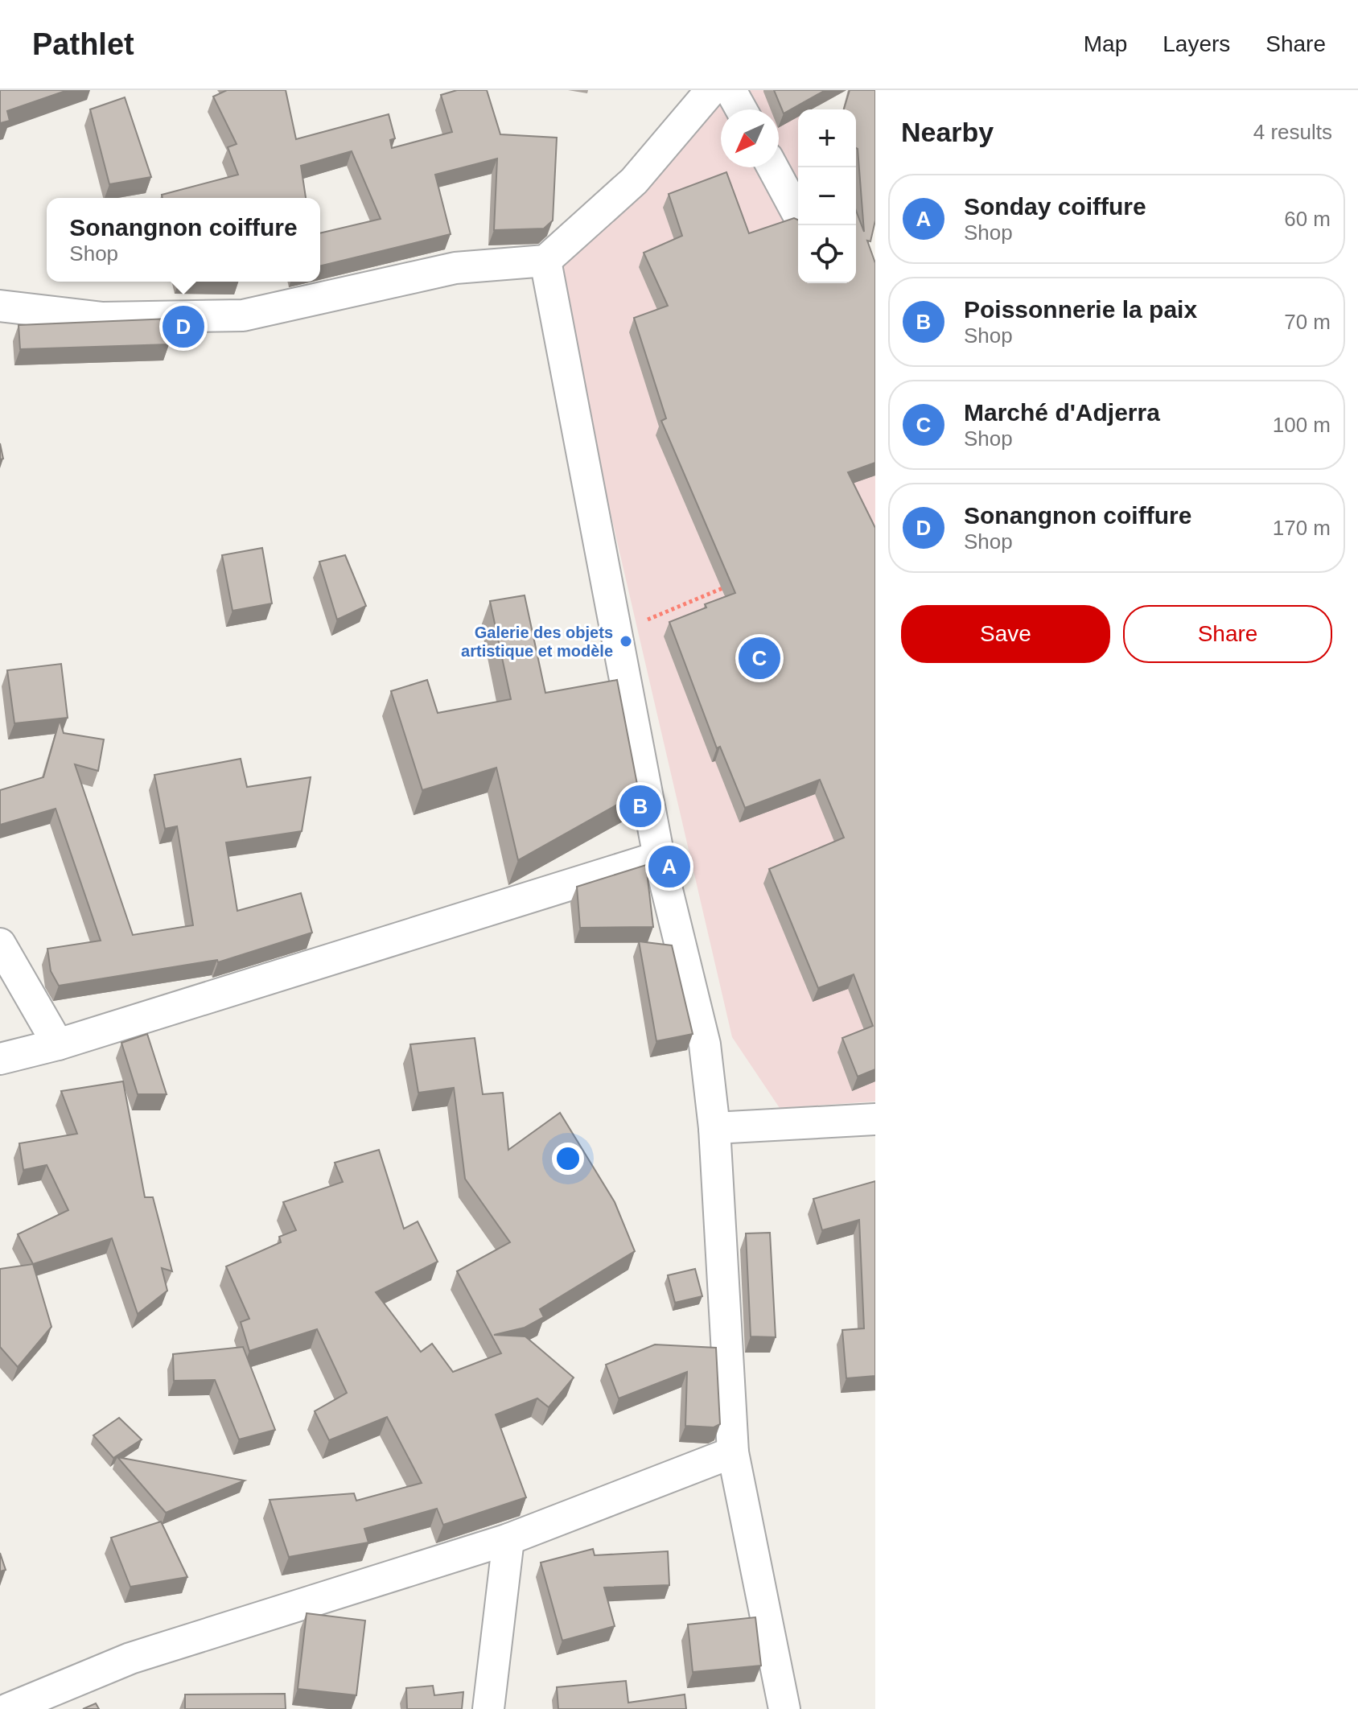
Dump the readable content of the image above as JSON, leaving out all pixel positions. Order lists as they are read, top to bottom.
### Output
{
  "places": ["Galerie des objets artistique et modèle"],
  "north": "bottom left",
  "page": {
    "header": "Pathlet",
    "nav": ["Map", "Layers", "Share"],
    "heading": ["Nearby", "4 results"],
    "map_buttons": ["+", "−"],
    "list": [
      {
        "mark": "A",
        "name": "Sonday coiffure",
        "note": "Shop",
        "value": "60 m"
      },
      {
        "mark": "B",
        "name": "Poissonnerie la paix",
        "note": "Shop",
        "value": "70 m"
      },
      {
        "mark": "C",
        "name": "Marché d'Adjerra",
        "note": "Shop",
        "value": "100 m"
      },
      {
        "mark": "D",
        "name": "Sonangnon coiffure",
        "note": "Shop",
        "value": "170 m"
      }
    ],
    "popup": ["Sonangnon coiffure", "Shop"],
    "pins": [
      "D",
      "C",
      "B",
      "A"
    ],
    "buttons": ["Save", "Share"]
  }
}
